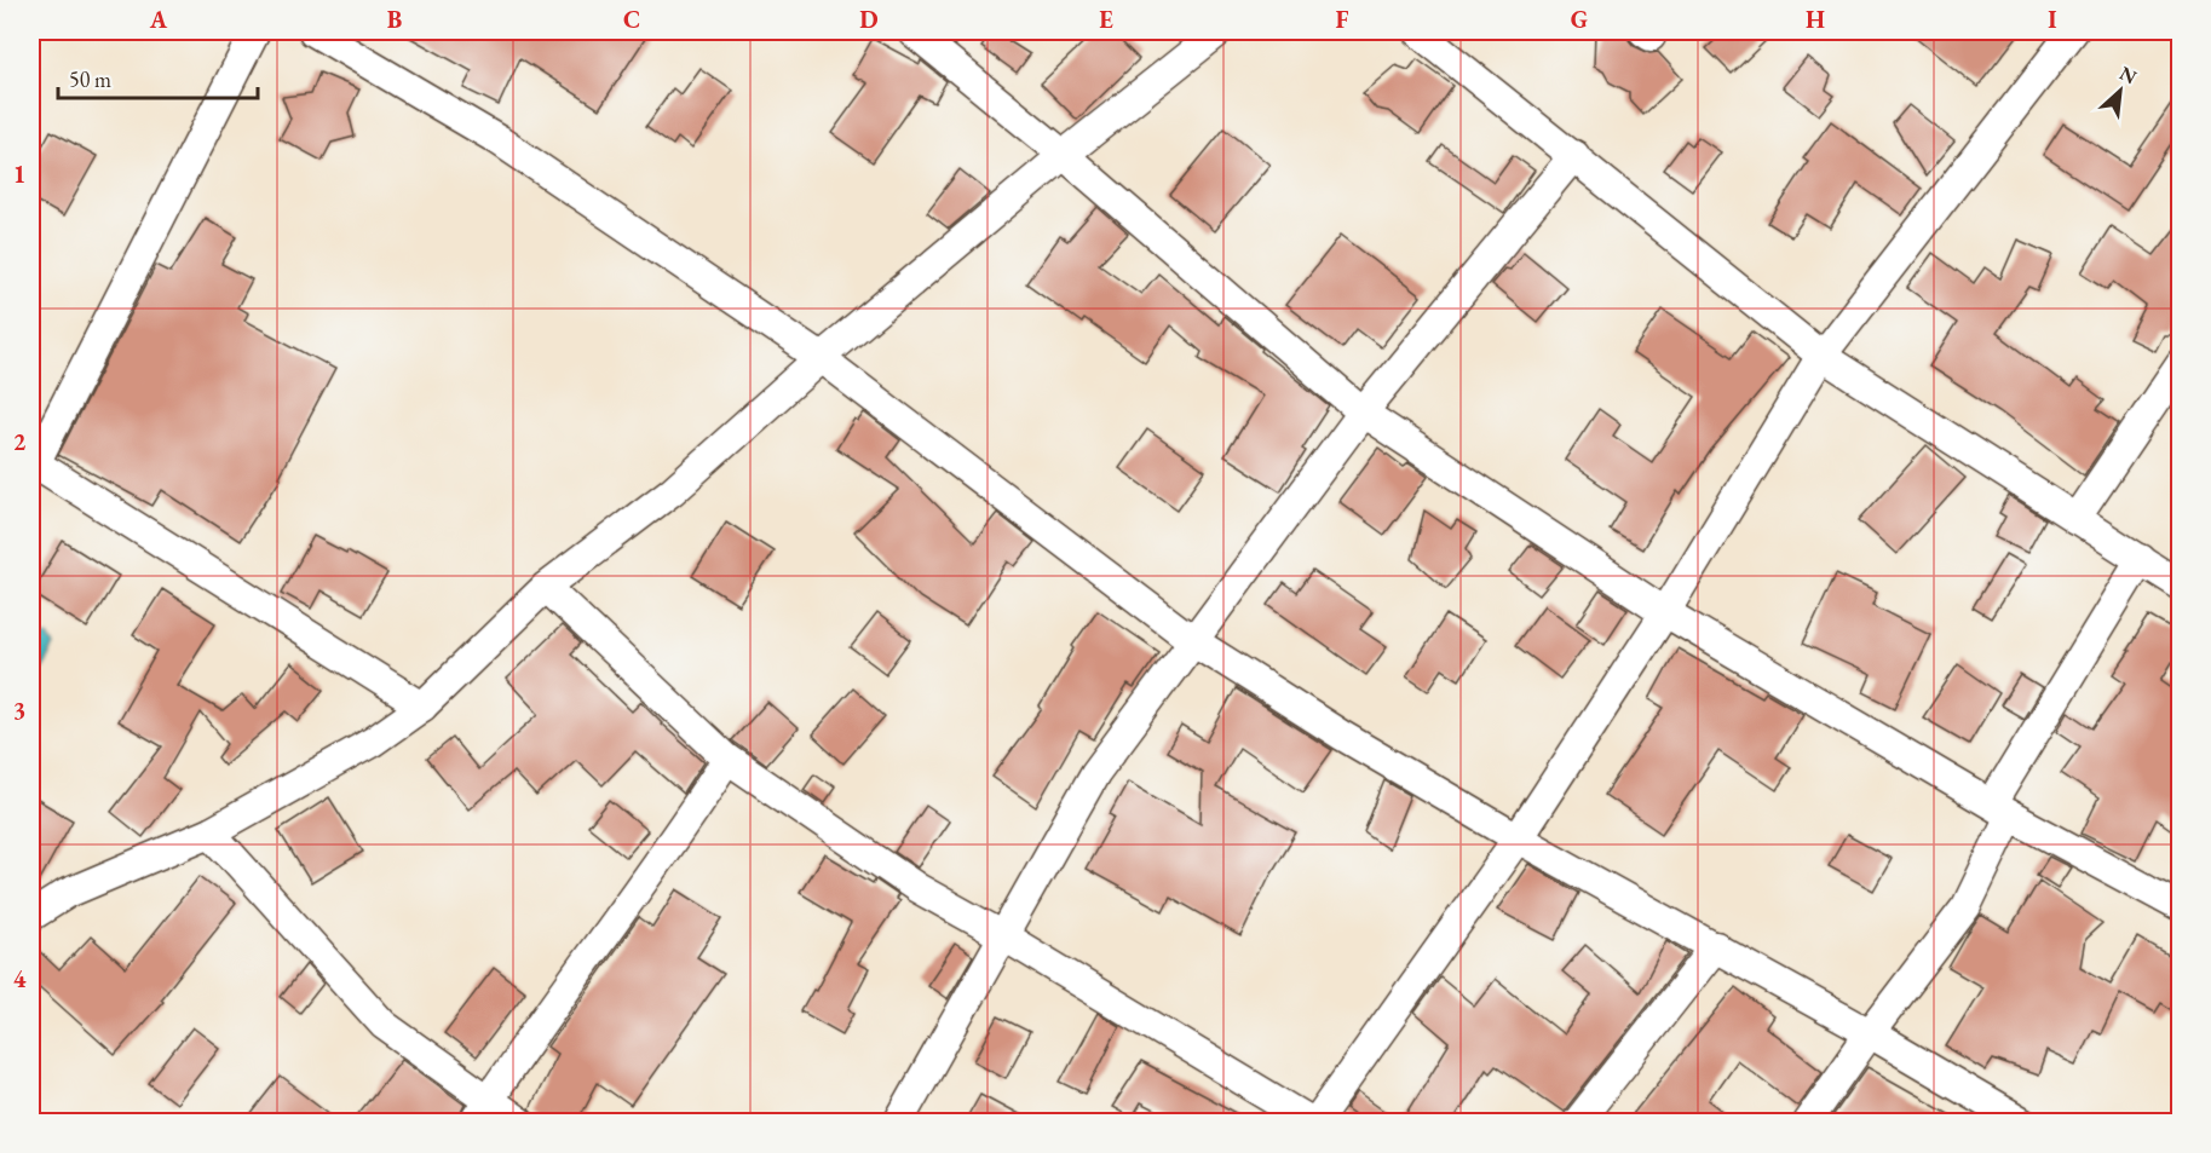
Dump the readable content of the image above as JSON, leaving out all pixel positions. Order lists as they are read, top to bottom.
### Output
{
  "scale_bar": "50 m",
  "north": "top right",
  "grid": {
    "columns": [
      "A",
      "B",
      "C",
      "D",
      "E",
      "F",
      "G",
      "H",
      "I"
    ],
    "rows": [
      "1",
      "2",
      "3",
      "4"
    ]
  }
}
